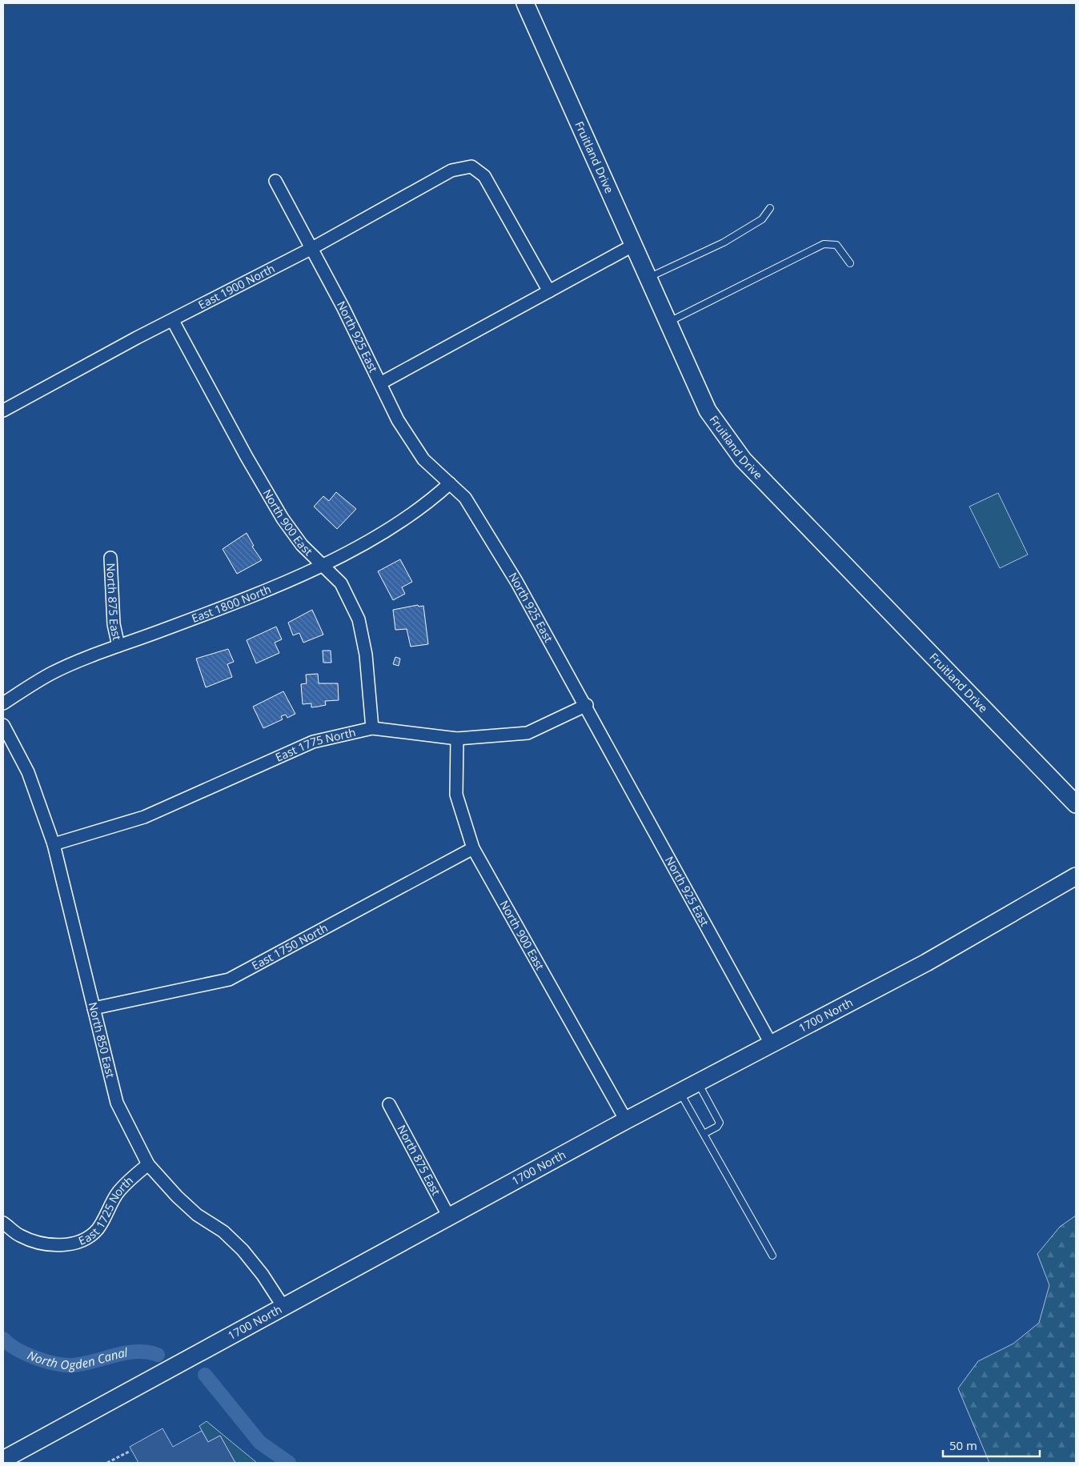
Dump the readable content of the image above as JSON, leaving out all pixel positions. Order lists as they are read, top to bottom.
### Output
{
  "streets": {
    "street": [
      "Fruitland Drive",
      "East 1900 North",
      "North 925 East",
      "North 900 East",
      "North 875 East",
      "East 1800 North",
      "East 1775 North",
      "East 1750 North",
      "1700 North",
      "North 850 East",
      "East 1725 North"
    ]
  },
  "crossings": [
    ["East 1900 North", "North 925 East"],
    ["East 1900 North", "North 900 East"],
    ["North 925 East", "East 1800 North"],
    ["North 925 East", "East 1775 North"],
    ["North 925 East", "1700 North"],
    ["North 900 East", "East 1800 North"],
    ["North 900 East", "East 1775 North"],
    ["North 900 East", "East 1750 North"],
    ["North 900 East", "1700 North"],
    ["North 875 East", "East 1800 North"],
    ["North 875 East", "1700 North"],
    ["East 1775 North", "North 850 East"],
    ["East 1750 North", "North 850 East"],
    ["1700 North", "North 850 East"],
    ["North 850 East", "East 1725 North"]
  ],
  "water": ["North Ogden Canal"],
  "scale_bar": "50 m"
}
